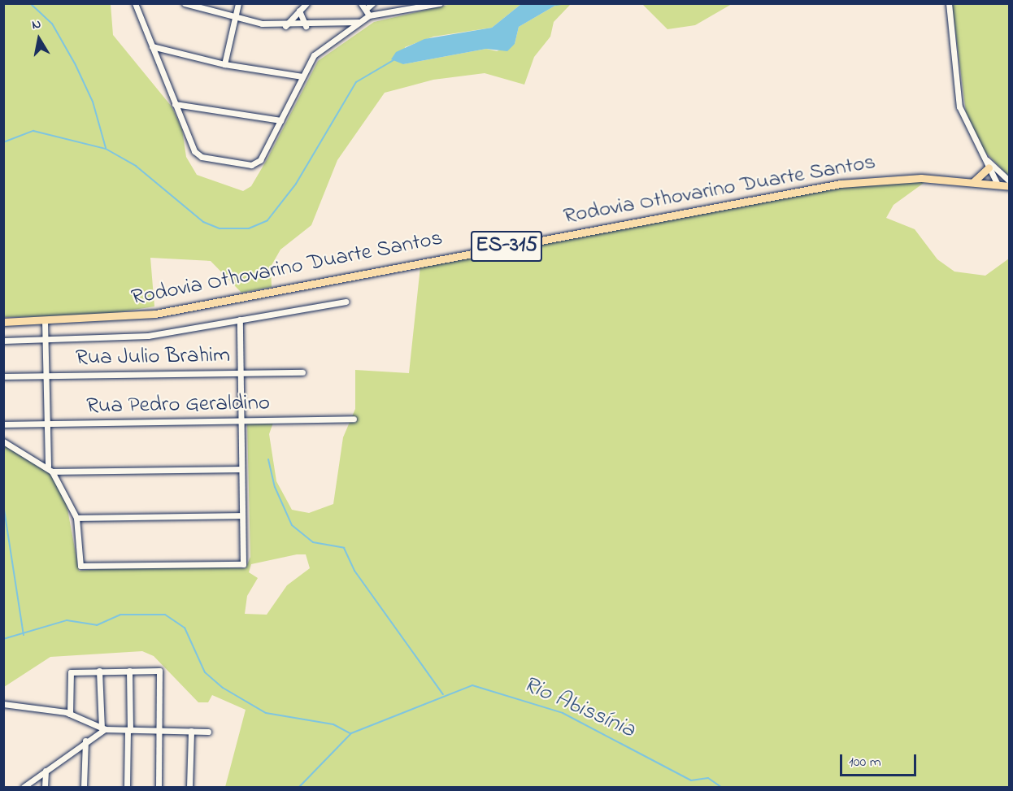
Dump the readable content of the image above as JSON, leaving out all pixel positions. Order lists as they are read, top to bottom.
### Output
{
  "streets": {
    "main road": ["Rodovia Othovarino Duarte Santos", "ES-315"],
    "street": ["Rua Julio Brahim", "Rua Pedro Geraldino"]
  },
  "water": ["Rio Abissínia"],
  "scale_bar": "100 m",
  "north": "top"
}
